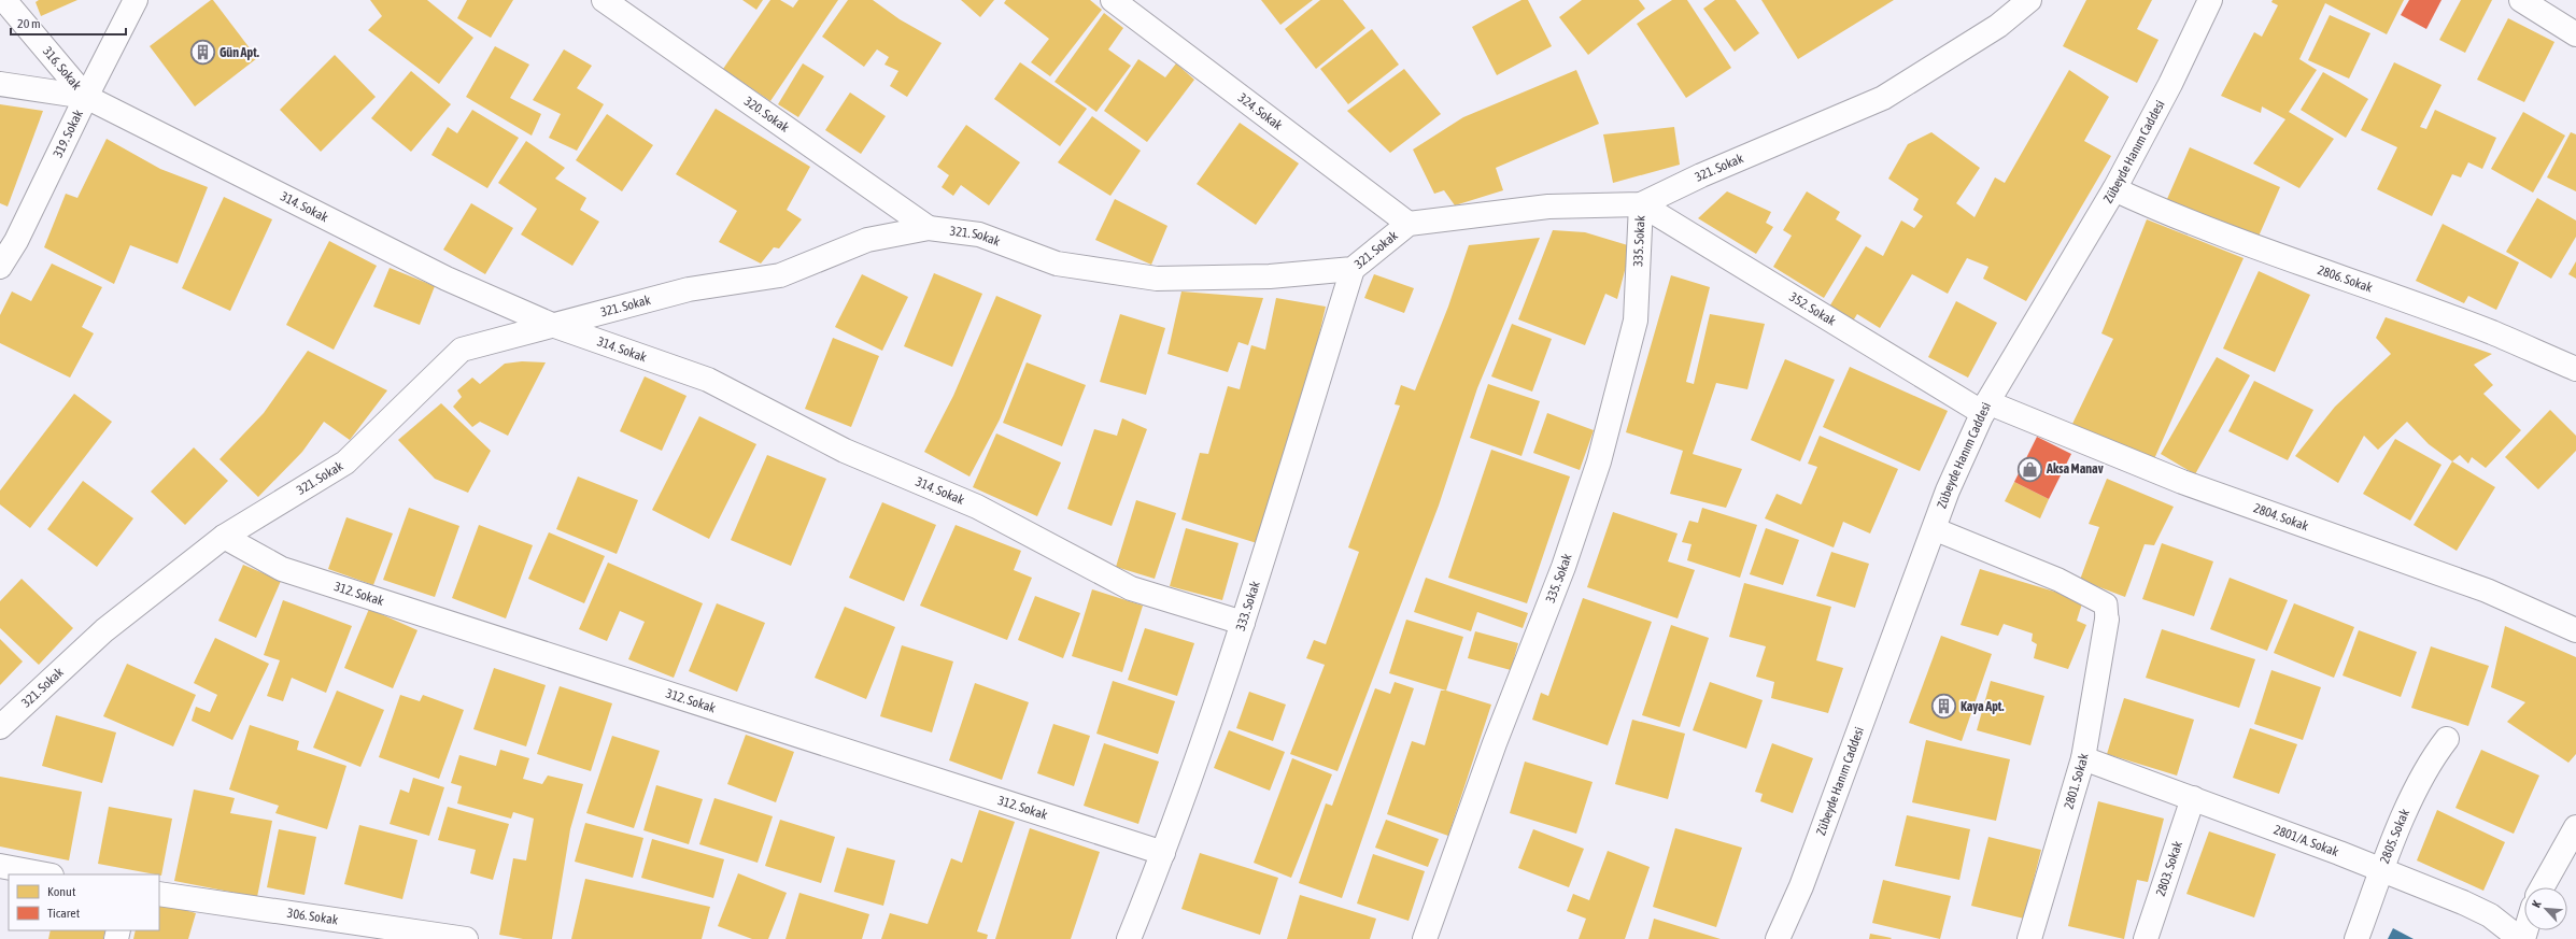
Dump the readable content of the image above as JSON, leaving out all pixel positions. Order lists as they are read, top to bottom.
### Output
{
  "streets": {
    "street": [
      "316. Sokak",
      "324. Sokak",
      "320. Sokak",
      "319. Sokak",
      "Zübeyde Hanım Caddesi",
      "321. Sokak",
      "314. Sokak",
      "335. Sokak",
      "2806. Sokak",
      "352. Sokak",
      "2804. Sokak",
      "312. Sokak",
      "333. Sokak",
      "2801. Sokak",
      "2805. Sokak",
      "2801/A. Sokak",
      "2803. Sokak",
      "306. Sokak"
    ]
  },
  "crossings": [
    ["316. Sokak", "319. Sokak"],
    ["316. Sokak", "314. Sokak"],
    ["324. Sokak", "321. Sokak"],
    ["320. Sokak", "321. Sokak"],
    ["319. Sokak", "314. Sokak"],
    ["Zübeyde Hanım Caddesi", "2806. Sokak"],
    ["Zübeyde Hanım Caddesi", "352. Sokak"],
    ["Zübeyde Hanım Caddesi", "2804. Sokak"],
    ["321. Sokak", "314. Sokak"],
    ["321. Sokak", "335. Sokak"],
    ["321. Sokak", "352. Sokak"],
    ["321. Sokak", "312. Sokak"],
    ["321. Sokak", "333. Sokak"],
    ["314. Sokak", "333. Sokak"],
    ["335. Sokak", "352. Sokak"],
    ["352. Sokak", "2804. Sokak"],
    ["312. Sokak", "333. Sokak"],
    ["2801. Sokak", "2801/A. Sokak"],
    ["2805. Sokak", "2801/A. Sokak"],
    ["2801/A. Sokak", "2803. Sokak"]
  ],
  "places": {
    "building": ["Gün Apt.", "Kaya Apt."],
    "shop": ["Aksa Manav"]
  },
  "legend": ["Konut", "Ticaret"],
  "scale_bar": "20 m",
  "north": "top left"
}
